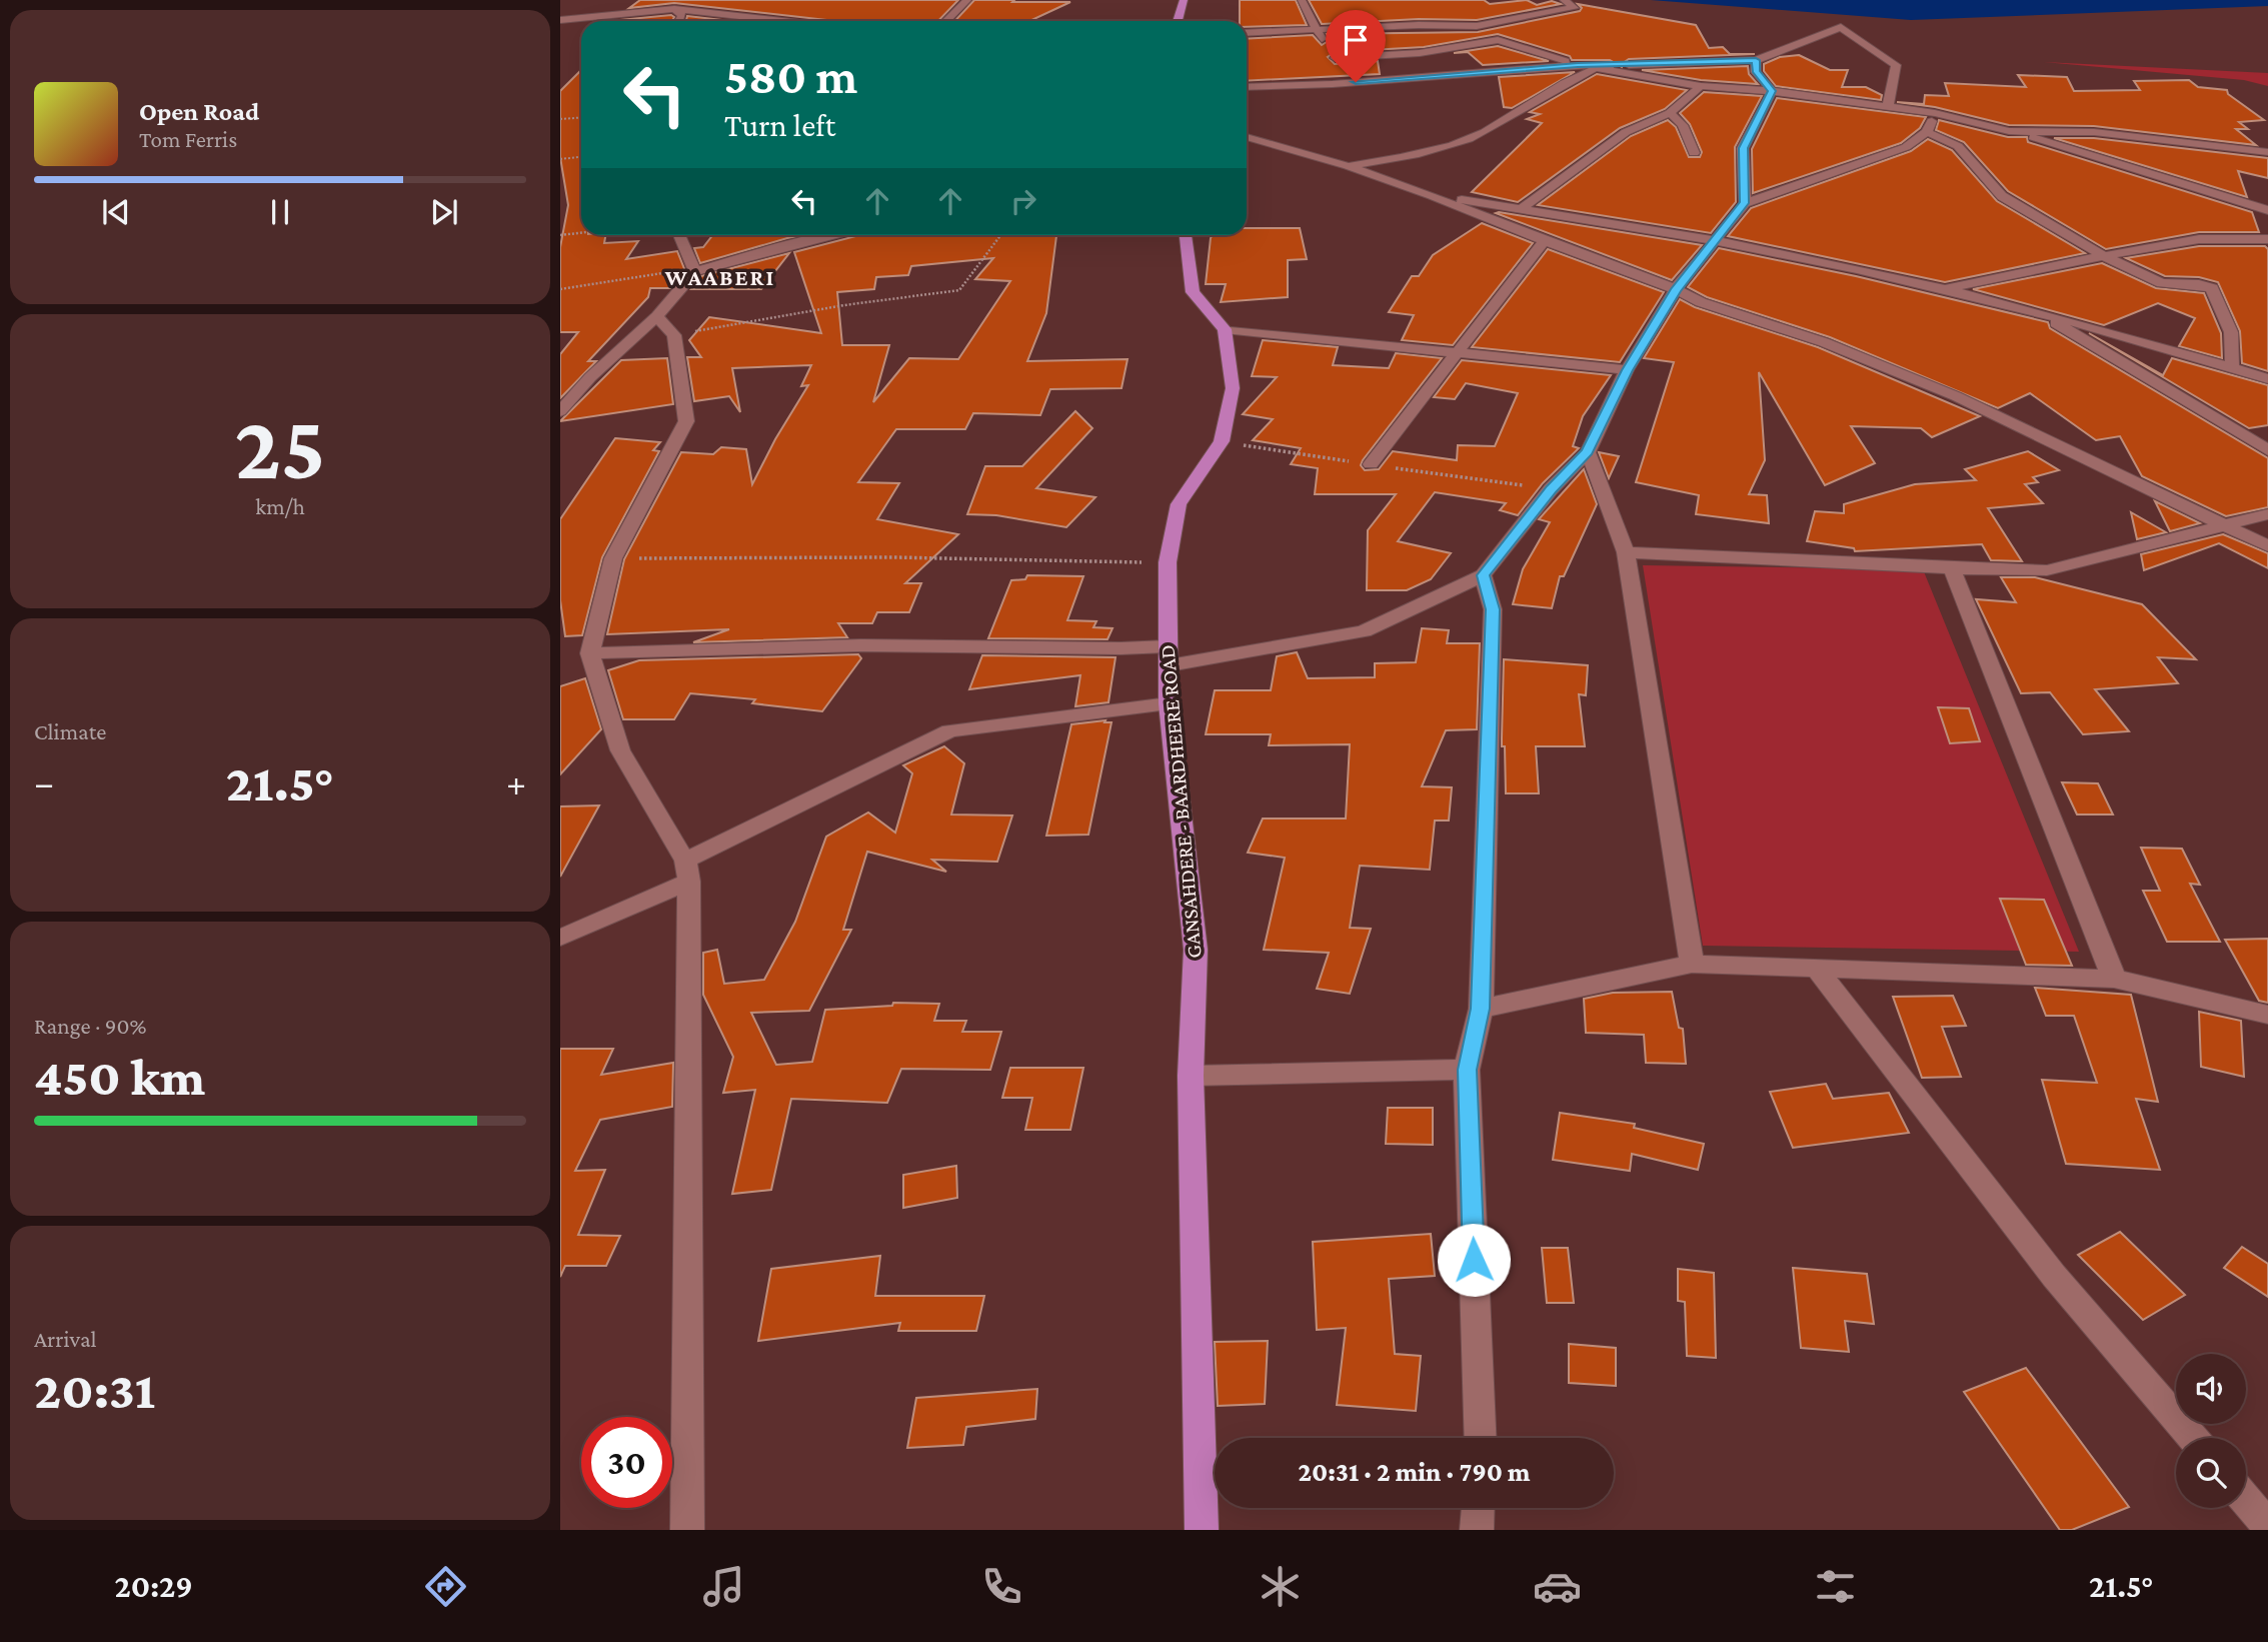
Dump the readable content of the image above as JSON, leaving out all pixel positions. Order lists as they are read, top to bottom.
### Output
{
  "streets": {
    "main road": ["GANSAHDERE - BAARDHEERE ROAD"]
  },
  "districts": ["WAABERI"],
  "page": {
    "turn": ["580 m", "Turn left"],
    "song": ["Open Road", "Tom Ferris"],
    "tile": [
      ["25", "km/h"],
      "Climate",
      ["Range · 90%", "450 km"],
      ["Arrival", "20:31"]
    ],
    "heat": ["−", "21.5°", "+"],
    "limit": "30",
    "trip": "20:31 · 2 min · 790 m",
    "tabs": ["20:29", "21.5°"]
  }
}
